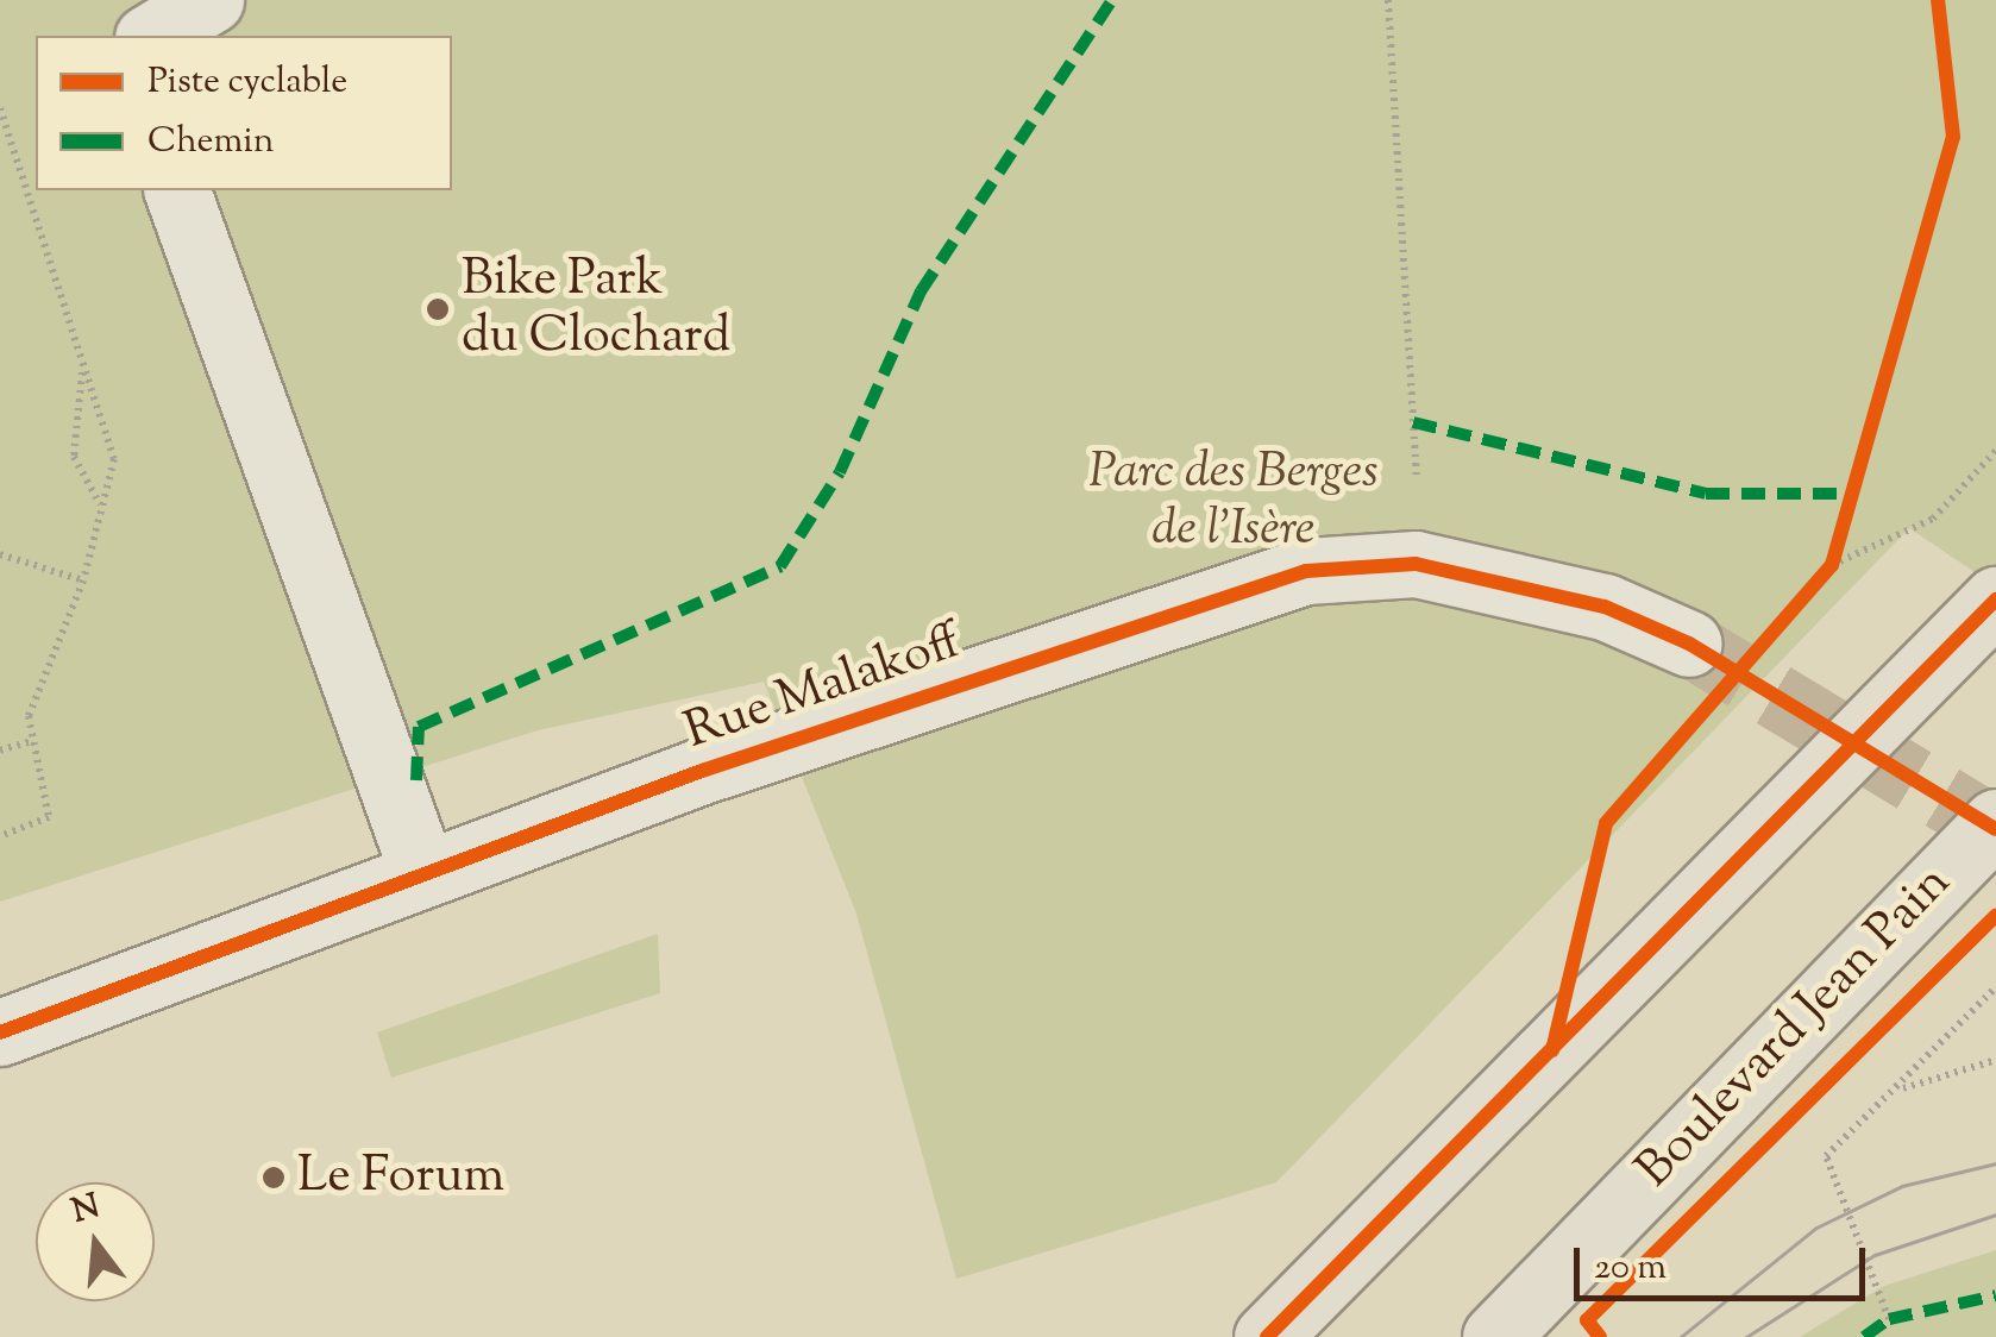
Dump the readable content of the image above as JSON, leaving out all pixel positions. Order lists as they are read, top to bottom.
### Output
{
  "streets": {
    "main road": ["Boulevard Jean Pain"],
    "street": ["Rue Malakoff"]
  },
  "parks": ["Parc des Berges de l'Isère"],
  "places": ["Bike Park du Clochard", "Le Forum"],
  "legend": ["Piste cyclable", "Chemin"],
  "scale_bar": "20 m",
  "north": "top"
}
